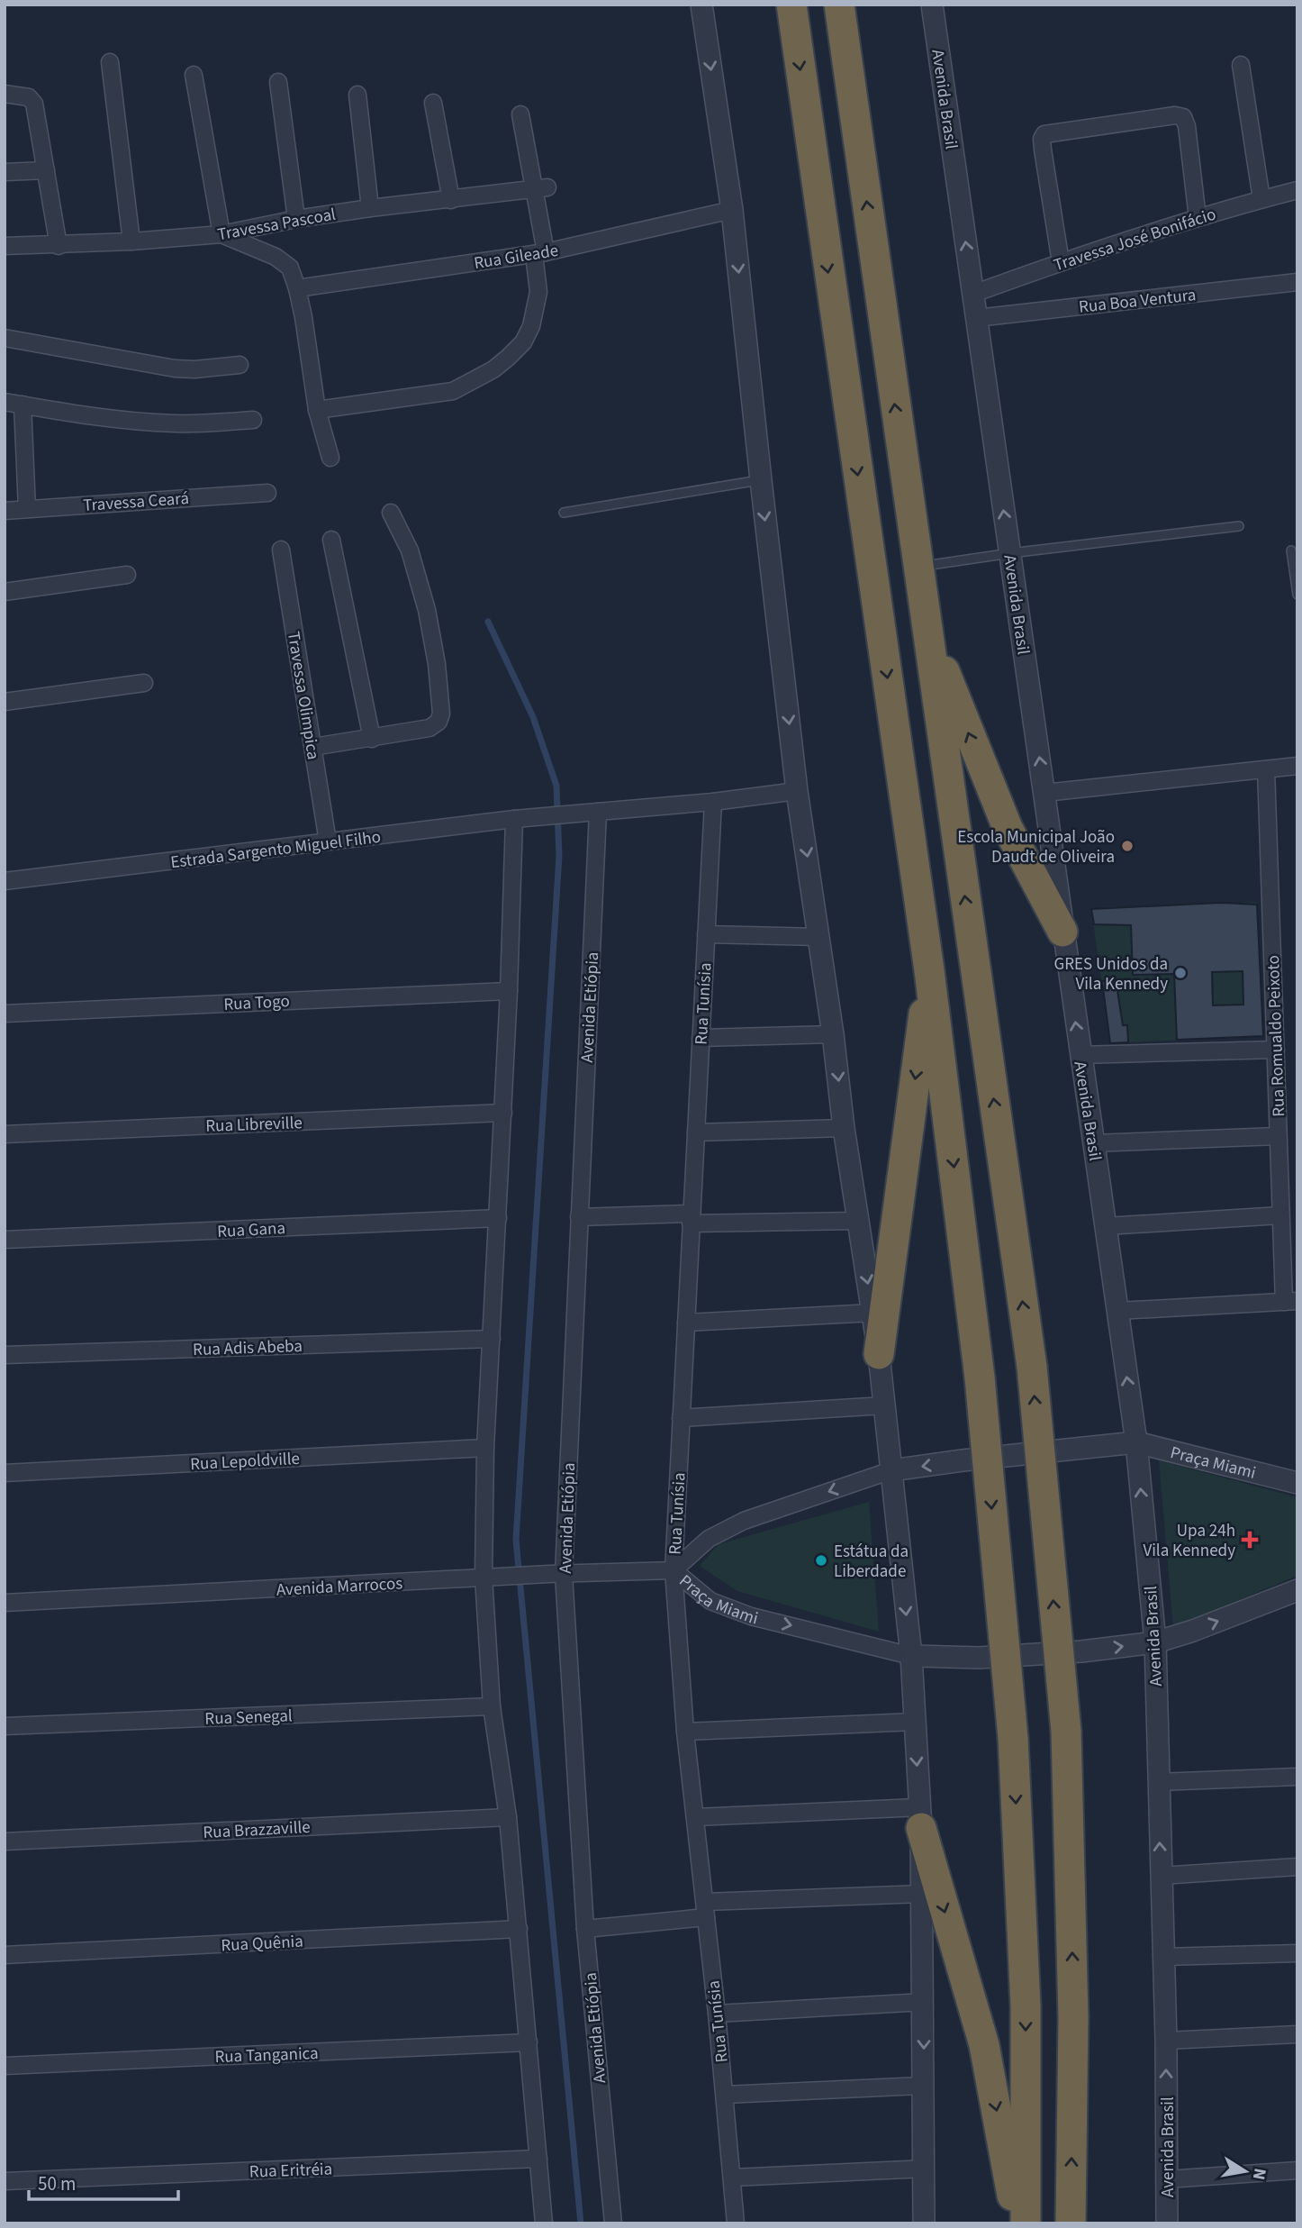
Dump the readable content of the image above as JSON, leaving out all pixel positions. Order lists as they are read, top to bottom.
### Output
{
  "streets": {
    "street": [
      "Avenida Brasil",
      "Travessa Pascoal",
      "Travessa José Bonifácio",
      "Rua Gileade",
      "Rua Boa Ventura",
      "Travessa Ceará",
      "Travessa Olimpica",
      "Estrada Sargento Miguel Filho",
      "Rua Togo",
      "Rua Tunísia",
      "Avenida Etiópia",
      "Rua Romualdo Peixoto",
      "Rua Libreville",
      "Rua Gana",
      "Rua Adis Abeba",
      "Rua Lepoldville",
      "Praça Miami",
      "Avenida Marrocos",
      "Rua Senegal",
      "Rua Brazzaville",
      "Rua Quênia",
      "Rua Tanganica",
      "Rua Eritréia"
    ]
  },
  "crossings": [
    ["Avenida Brasil", "Travessa José Bonifácio"],
    ["Avenida Brasil", "Rua Boa Ventura"],
    ["Avenida Brasil", "Praça Miami"],
    ["Travessa Olimpica", "Estrada Sargento Miguel Filho"],
    ["Estrada Sargento Miguel Filho", "Avenida Etiópia"],
    ["Rua Tunísia", "Praça Miami"],
    ["Rua Tunísia", "Avenida Marrocos"],
    ["Avenida Etiópia", "Avenida Marrocos"],
    ["Praça Miami", "Avenida Marrocos"]
  ],
  "one_way": ["Avenida Brasil"],
  "places": {
    "other": ["Escola Municipal João Daudt de Oliveira", "GRES Unidos da Vila Kennedy", "Estátua da Liberdade"],
    "health": ["Upa 24h Vila Kennedy"]
  },
  "scale_bar": "50 m",
  "north": "right"
}
